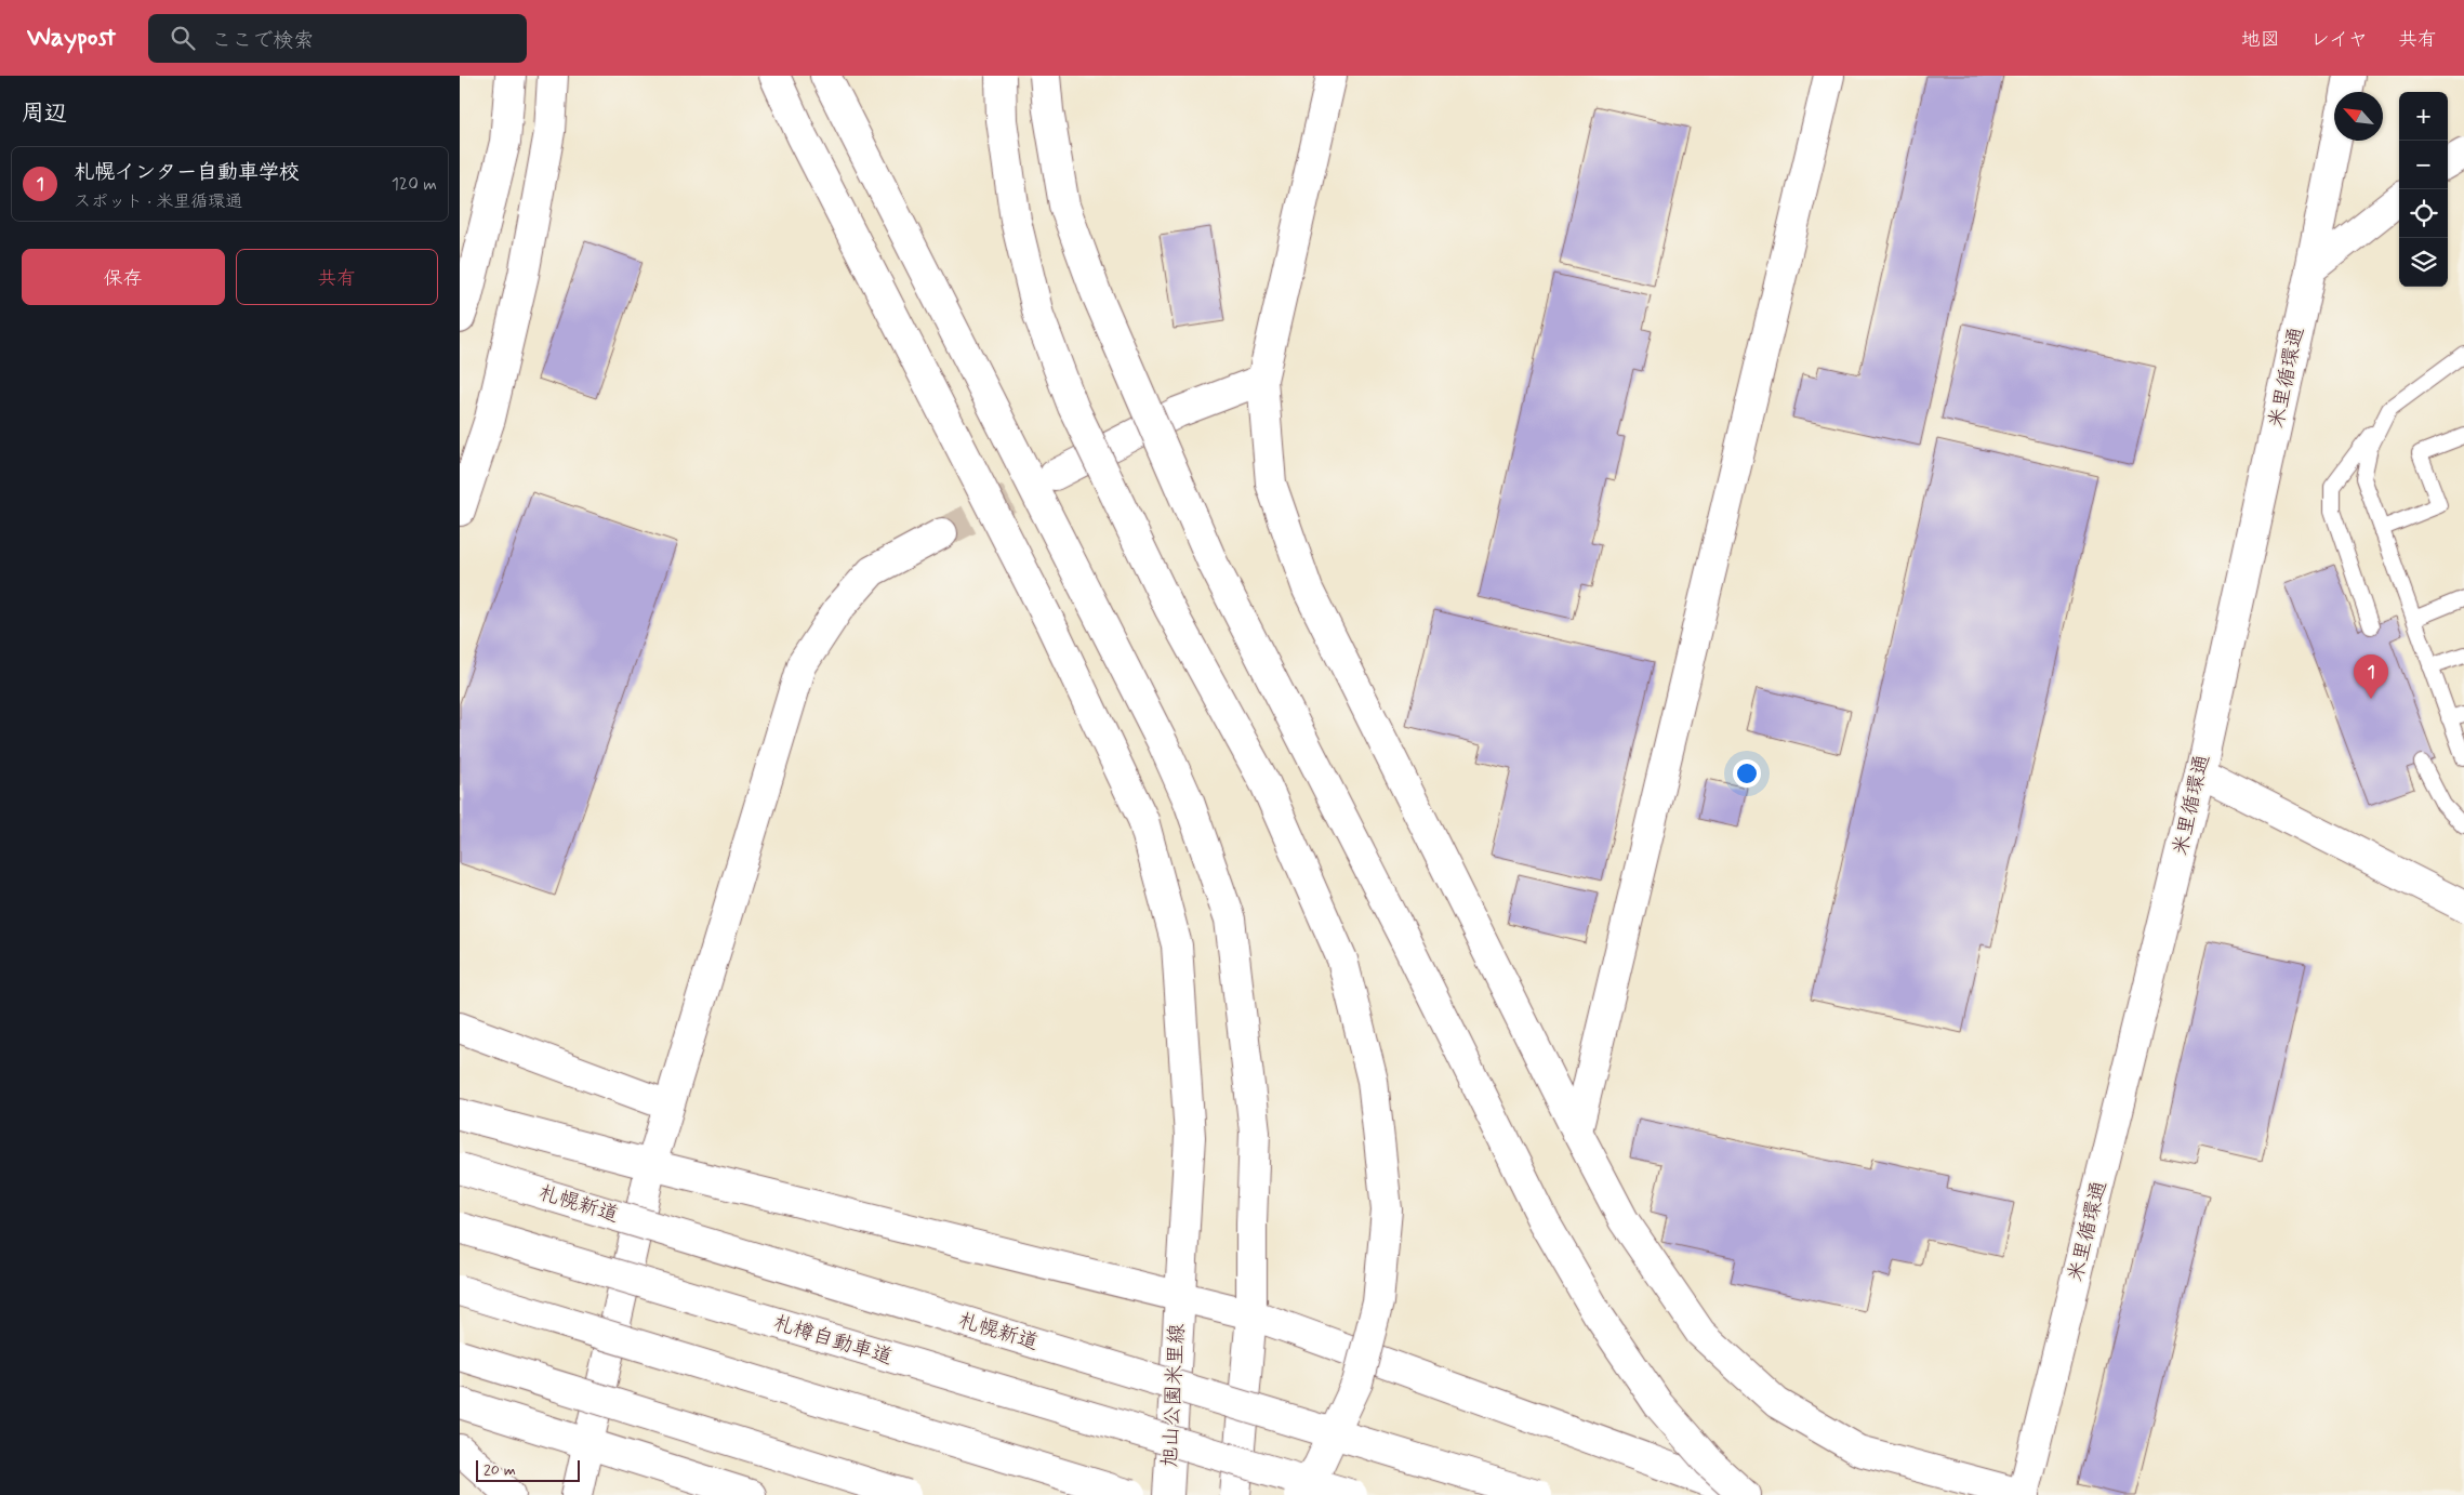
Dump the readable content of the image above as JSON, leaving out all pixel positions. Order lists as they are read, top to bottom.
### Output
{
  "streets": {
    "main road": [
      "米里循環通",
      "札幌新道",
      "札樽自動車道",
      "旭山公園米里線"
    ]
  },
  "scale_bar": "20 m",
  "north": "top left",
  "page": {
    "header": "Waypost",
    "search": "ここで検索",
    "nav": ["地図", "レイヤ", "共有"],
    "heading": "周辺",
    "map_buttons": ["+", "−"],
    "list": [
      {
        "mark": "1",
        "name": "札幌インター自動車学校",
        "note": "スポット · 米里循環通",
        "value": "120 m"
      }
    ],
    "buttons": ["保存", "共有"],
    "pins": "1",
    "scale": "20 m"
  }
}
